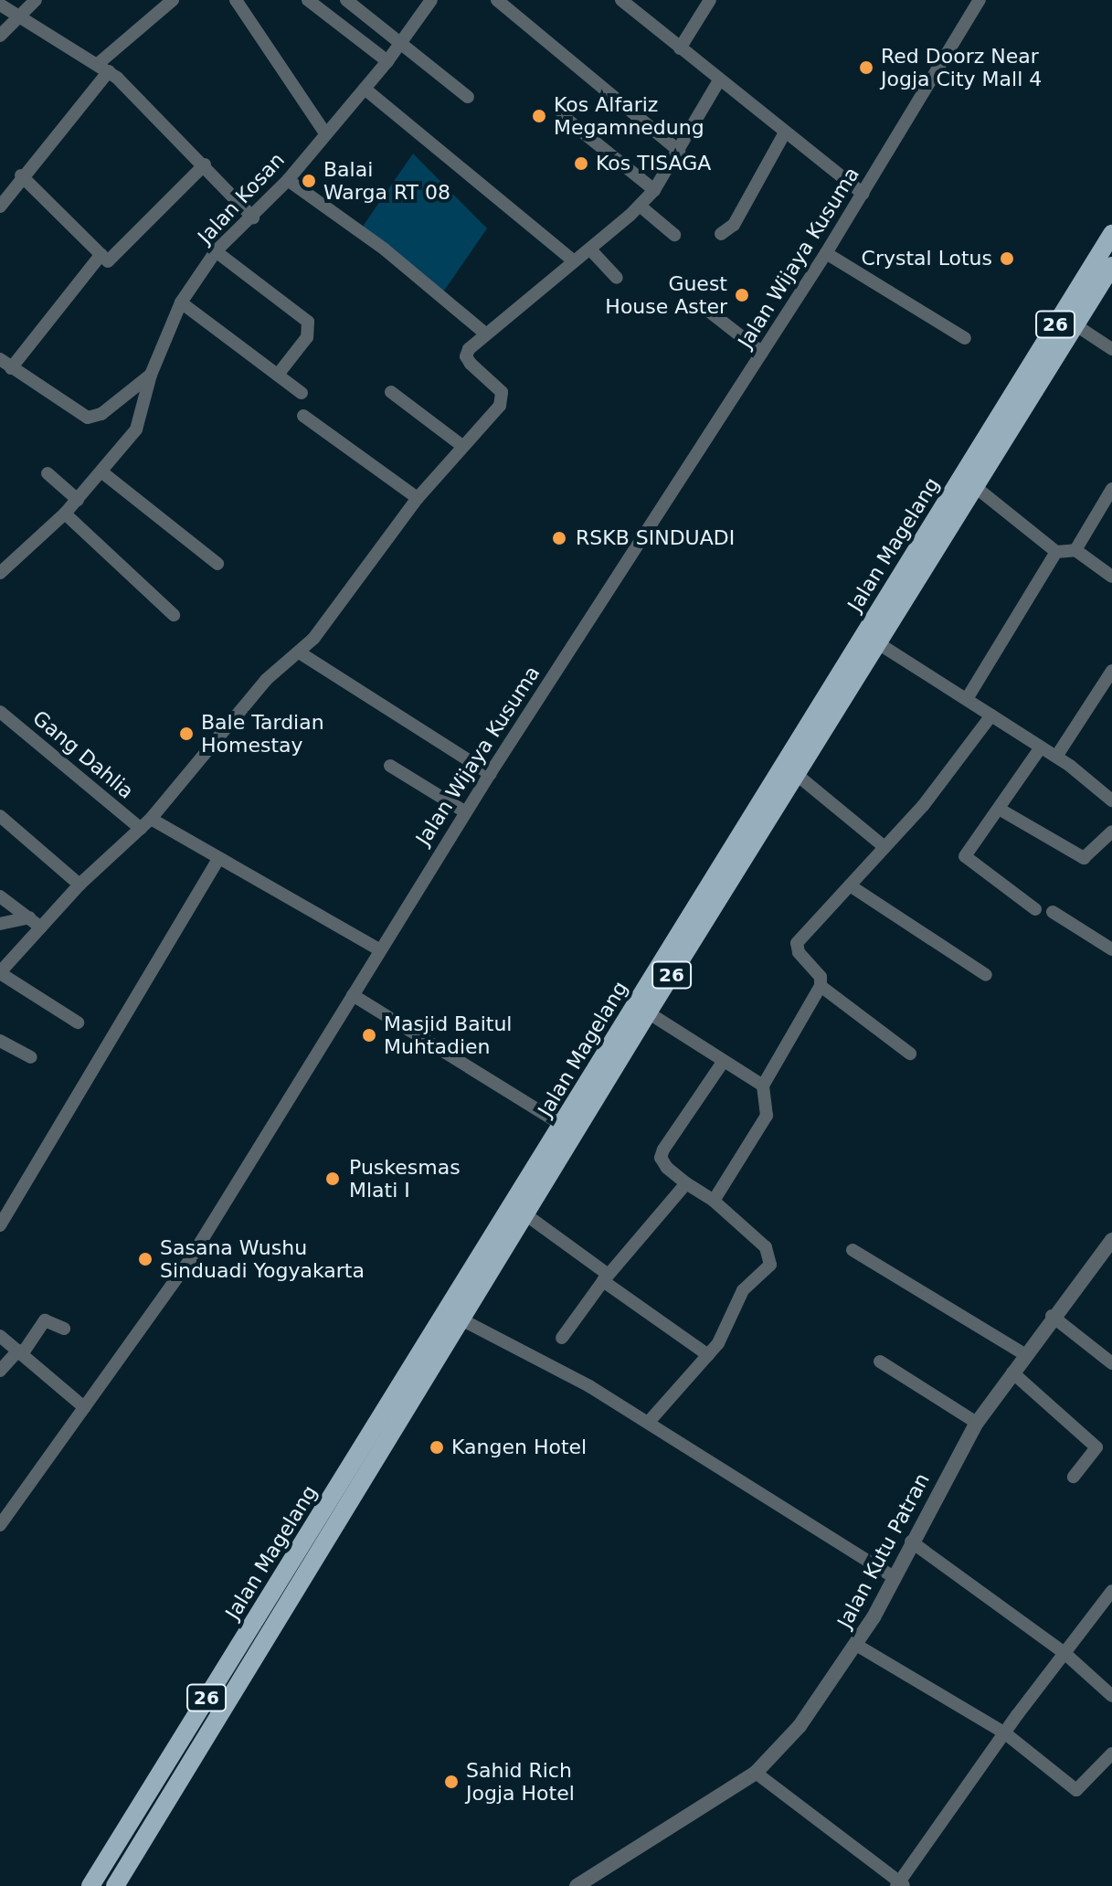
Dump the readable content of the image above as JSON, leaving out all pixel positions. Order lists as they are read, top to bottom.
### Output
{
  "streets": {
    "main road": ["26", "Jalan Magelang"],
    "street": [
      "Jalan Kosan",
      "Jalan Wijaya Kusuma",
      "Gang Dahlia",
      "Jalan Kutu Patran"
    ]
  },
  "places": [
    "Red Doorz Near Jogja City Mall 4",
    "Kos Alfariz Megamnedung",
    "Kos TISAGA",
    "Balai Warga RT 08",
    "Crystal Lotus",
    "Guest House Aster",
    "RSKB SINDUADI",
    "Bale Tardian Homestay",
    "Masjid Baitul Muhtadien",
    "Puskesmas Mlati I",
    "Sasana Wushu Sinduadi Yogyakarta",
    "Kangen Hotel",
    "Sahid Rich Jogja Hotel"
  ]
}
